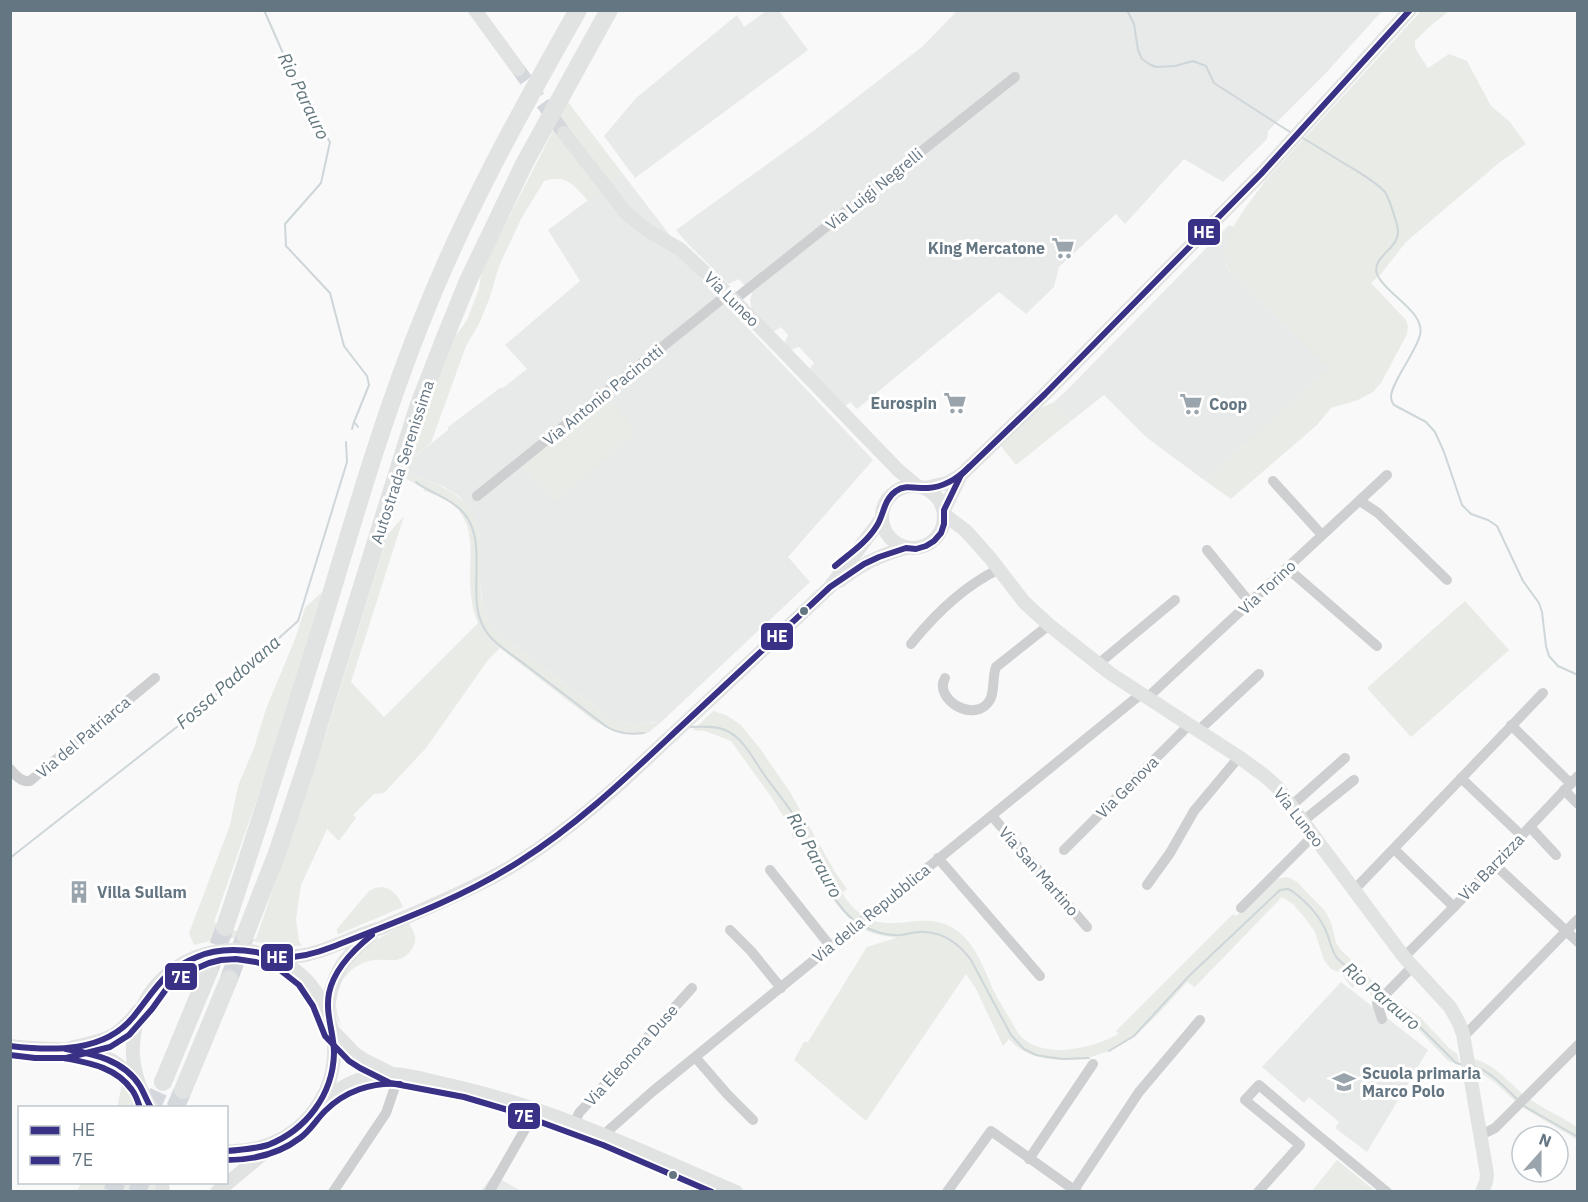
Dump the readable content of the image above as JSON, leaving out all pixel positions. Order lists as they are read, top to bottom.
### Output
{
  "streets": {
    "highway": ["Autostrada Serenissima"],
    "main road": ["Via Luneo"],
    "street": [
      "Via Luigi Negrelli",
      "Via Antonio Pacinotti",
      "Via Torino",
      "Via del Patriarca",
      "Via Genova",
      "Via Barzizza",
      "Via San Martino",
      "Via della Repubblica",
      "Via Eleonora Duse"
    ]
  },
  "crossings": [
    ["Via Luigi Negrelli", "Via Luneo"],
    ["Via Luigi Negrelli", "Via Antonio Pacinotti"],
    ["Via Luneo", "Via Antonio Pacinotti"],
    ["Via Luneo", "Via Torino"],
    ["Via Luneo", "Via Genova"],
    ["Via Luneo", "Via Barzizza"],
    ["Via Luneo", "Via della Repubblica"],
    ["Via Torino", "Via della Repubblica"],
    ["Via San Martino", "Via della Repubblica"]
  ],
  "water": ["Rio Parauro", "Fossa Padovana"],
  "places": {
    "supermarket": ["King Mercatone", "Eurospin", "Coop"],
    "building": ["Villa Sullam"],
    "school or university": ["Scuola primaria Marco Polo"]
  },
  "lines": ["transit line HE", "transit line 7E"],
  "legend": ["HE", "7E"],
  "north": "top"
}
